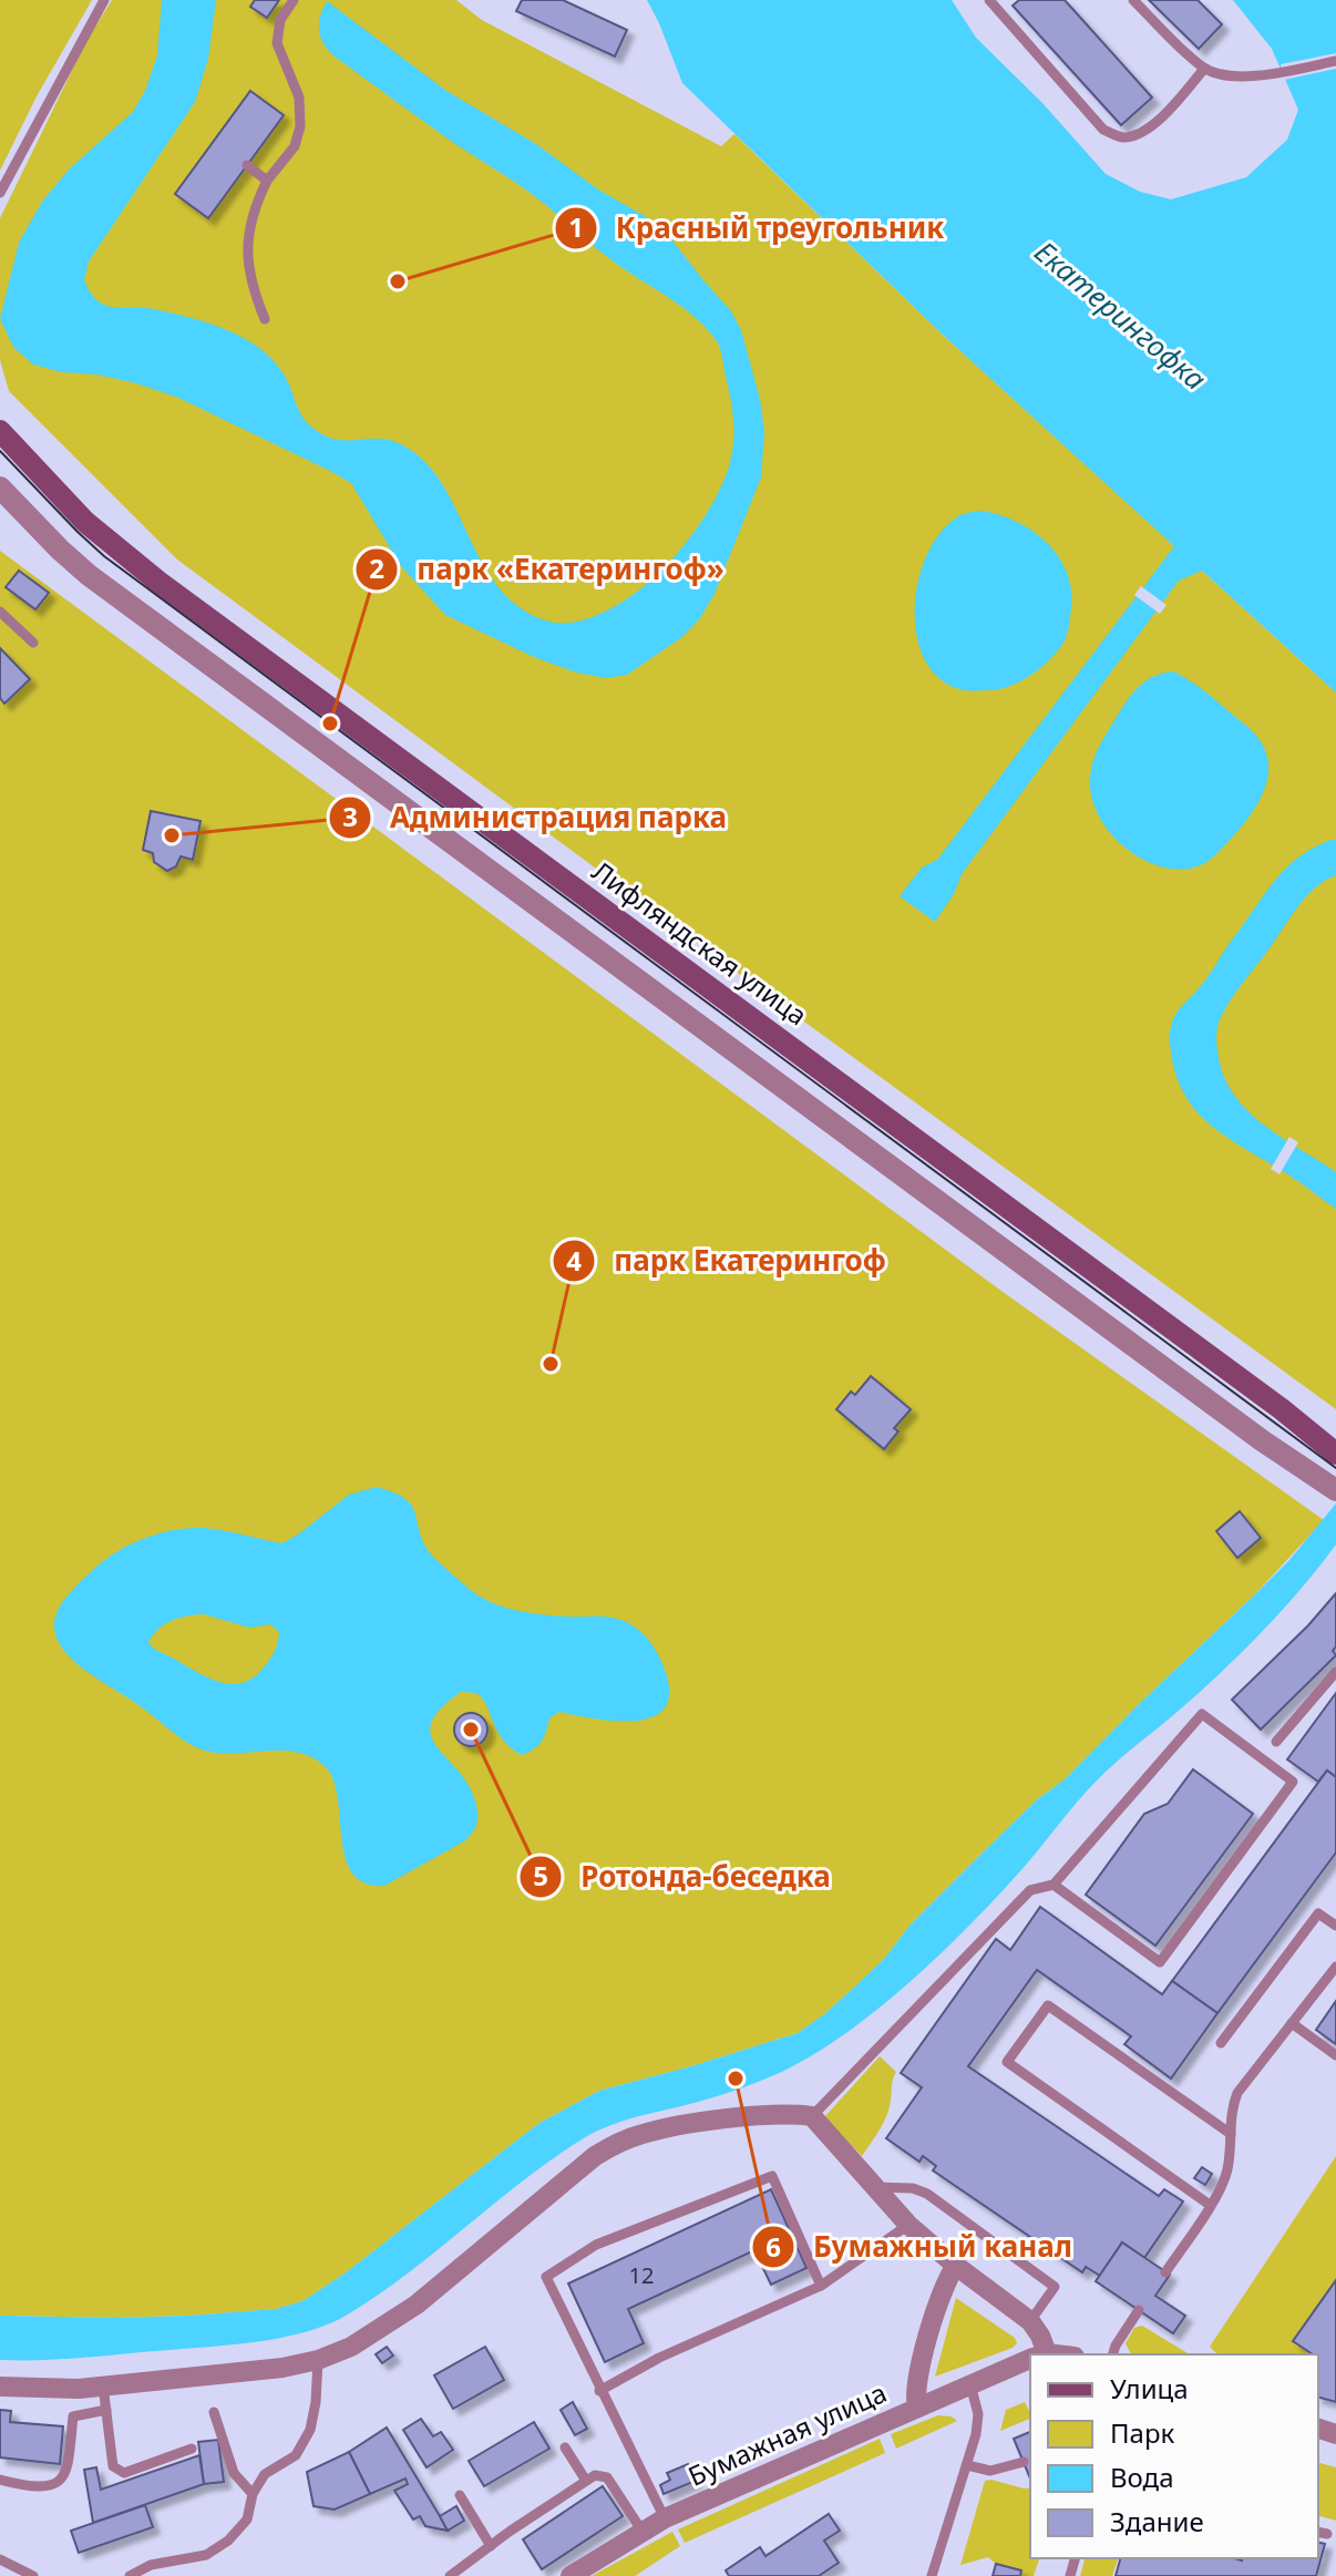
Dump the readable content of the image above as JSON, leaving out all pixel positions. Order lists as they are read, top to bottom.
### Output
{
  "streets": {
    "main road": ["Лифляндская улица"],
    "street": ["Бумажная улица"]
  },
  "water": ["Екатерингофка"],
  "places": [
    "Красный треугольник",
    "парк «Екатерингоф»",
    "Администрация парка",
    "парк Екатерингоф",
    "Ротонда-беседка",
    "Бумажный канал"
  ],
  "house_numbers": ["12"],
  "legend": [
    "Улица",
    "Парк",
    "Вода",
    "Здание"
  ]
}
